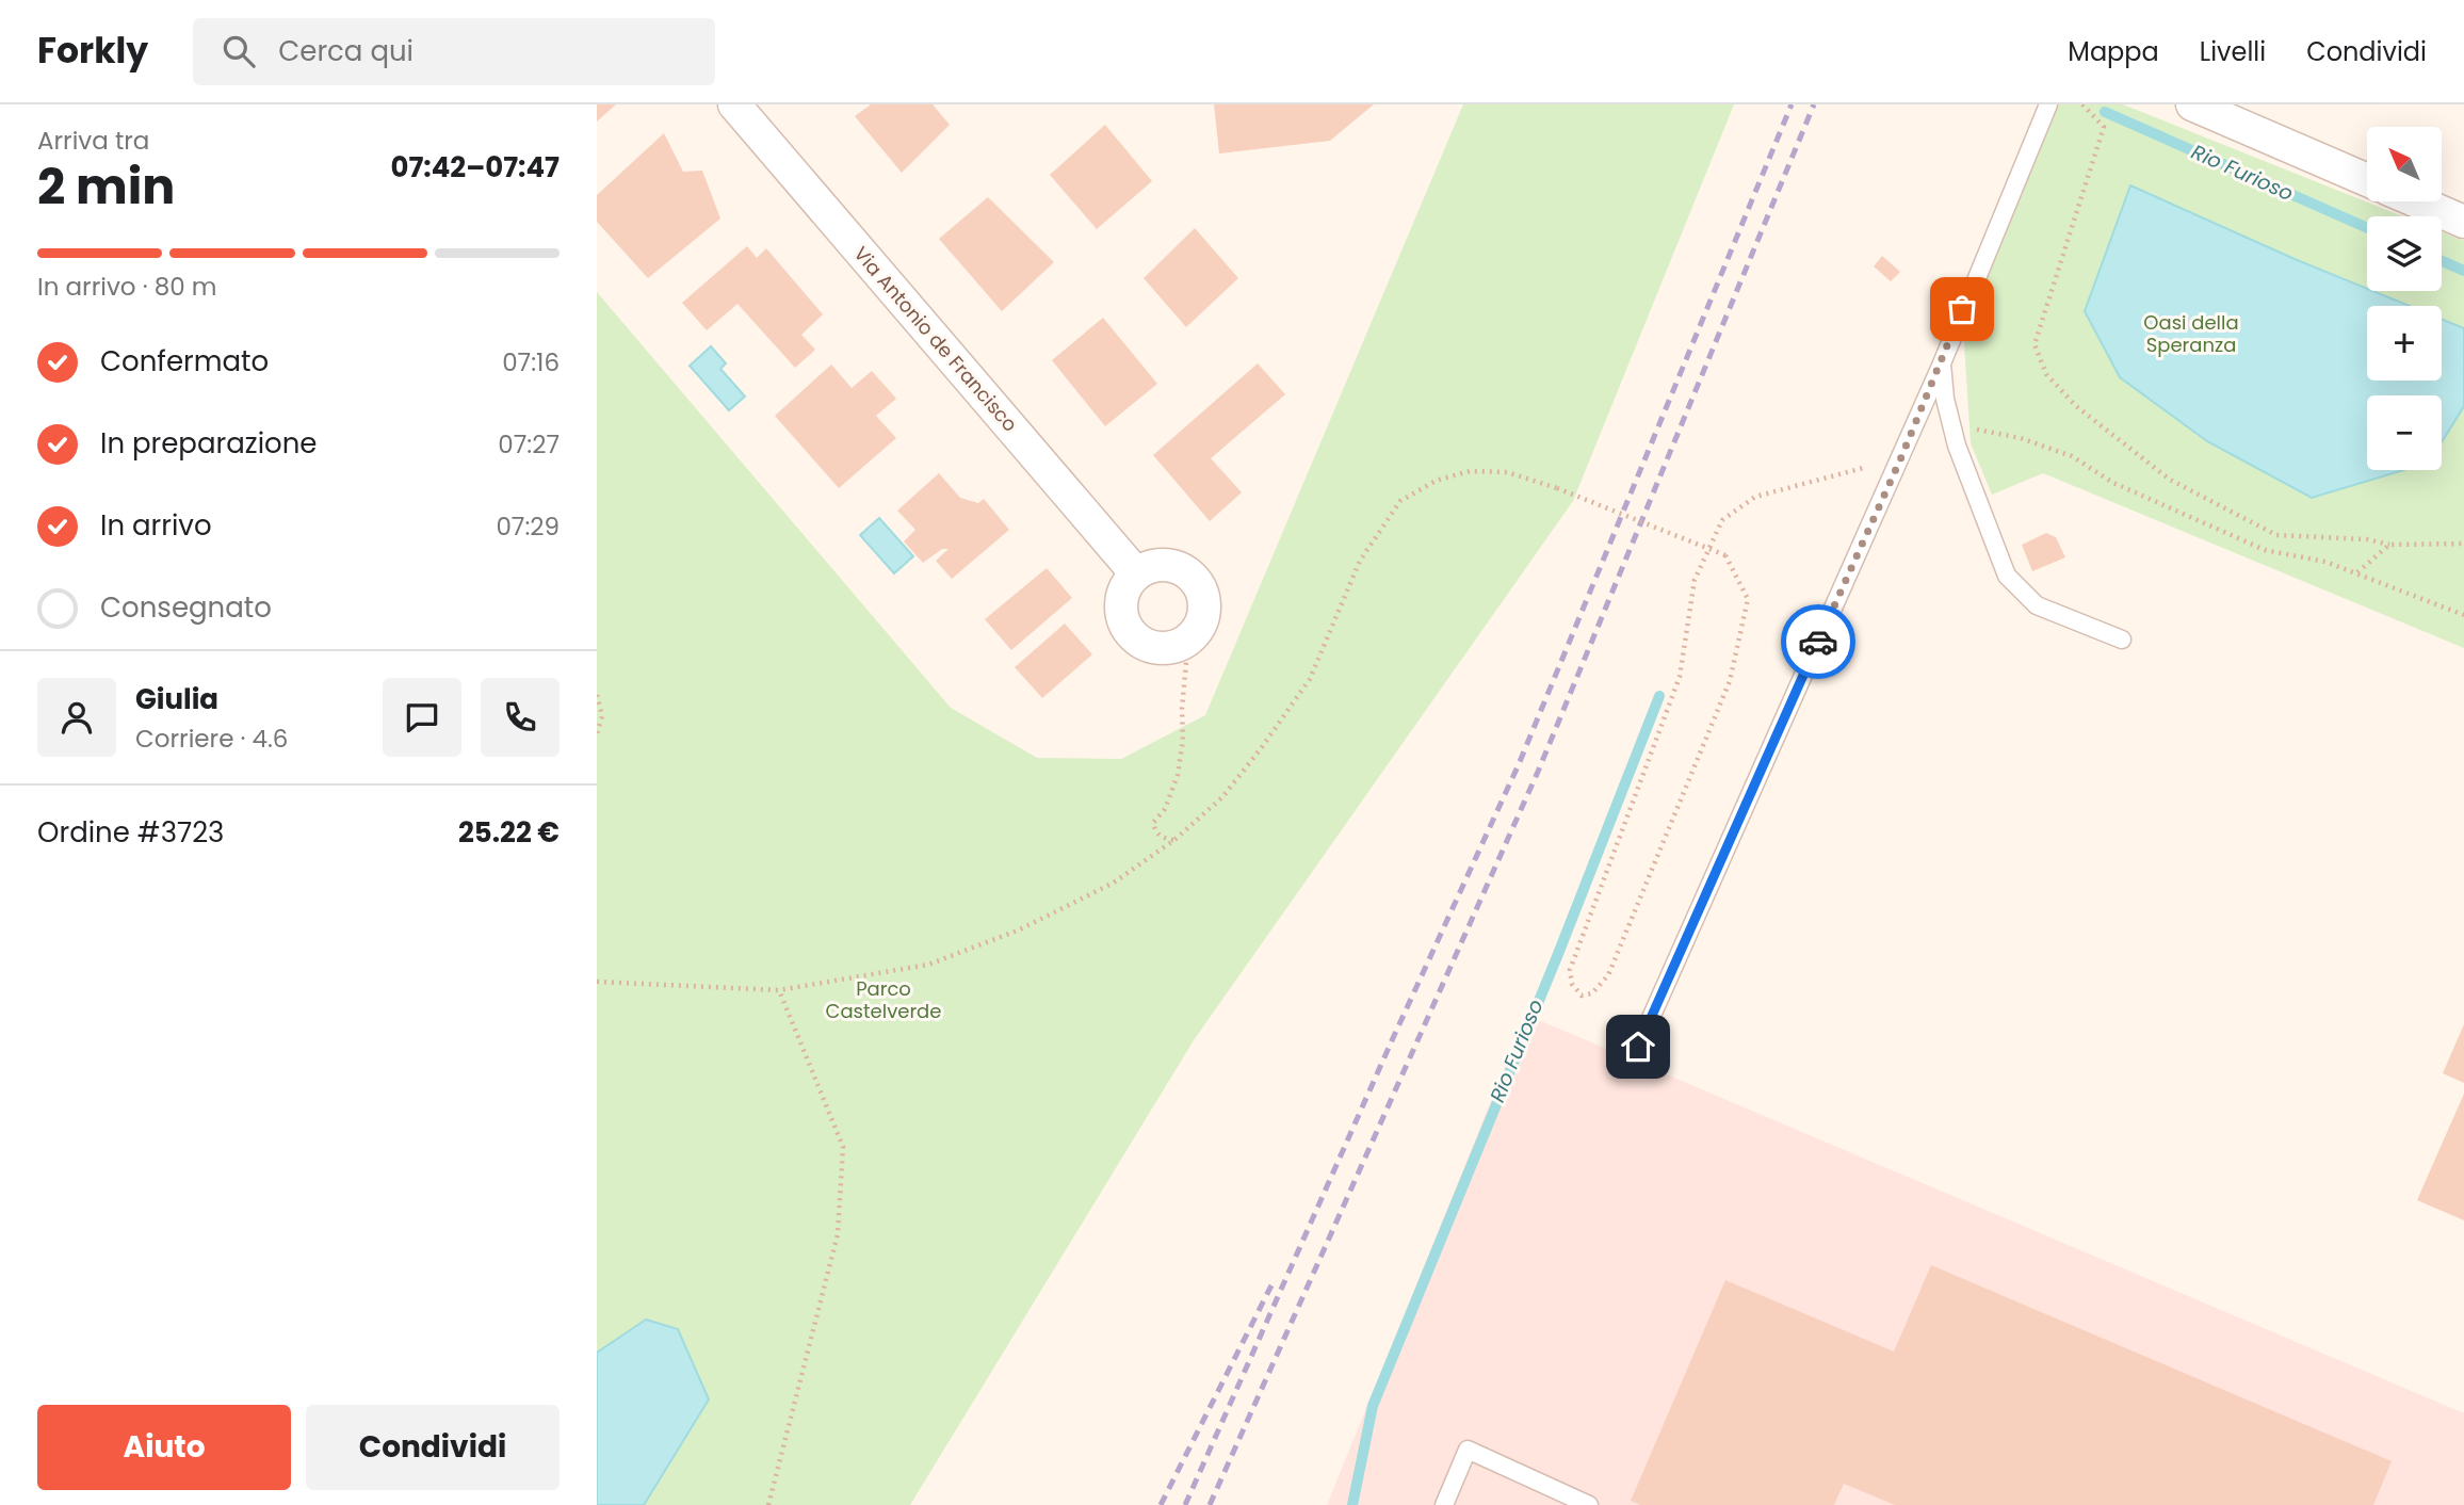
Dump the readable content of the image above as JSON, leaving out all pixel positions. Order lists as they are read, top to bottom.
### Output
{
  "streets": {
    "street": ["Via Antonio de Francisco"]
  },
  "water": ["Rio Furioso"],
  "parks": ["Oasi della Speranza", "Parco Castelverde"],
  "north": "top left",
  "page": {
    "header": "Forkly",
    "search": "Cerca qui",
    "nav": ["Mappa", "Livelli", "Condividi"],
    "heading": ["2 min", "Arriva tra", "07:42–07:47"],
    "panel": [
      "Giulia",
      "Corriere · 4.6",
      "Ordine #3723",
      "25.22 €"
    ],
    "map_buttons": ["+", "−"],
    "bar": "In arrivo · 80 m",
    "list": [
      ["Confermato", "07:16"],
      ["In preparazione", "07:27"],
      ["In arrivo", "07:29"],
      "Consegnato"
    ],
    "buttons": ["Aiuto", "Condividi"]
  }
}
